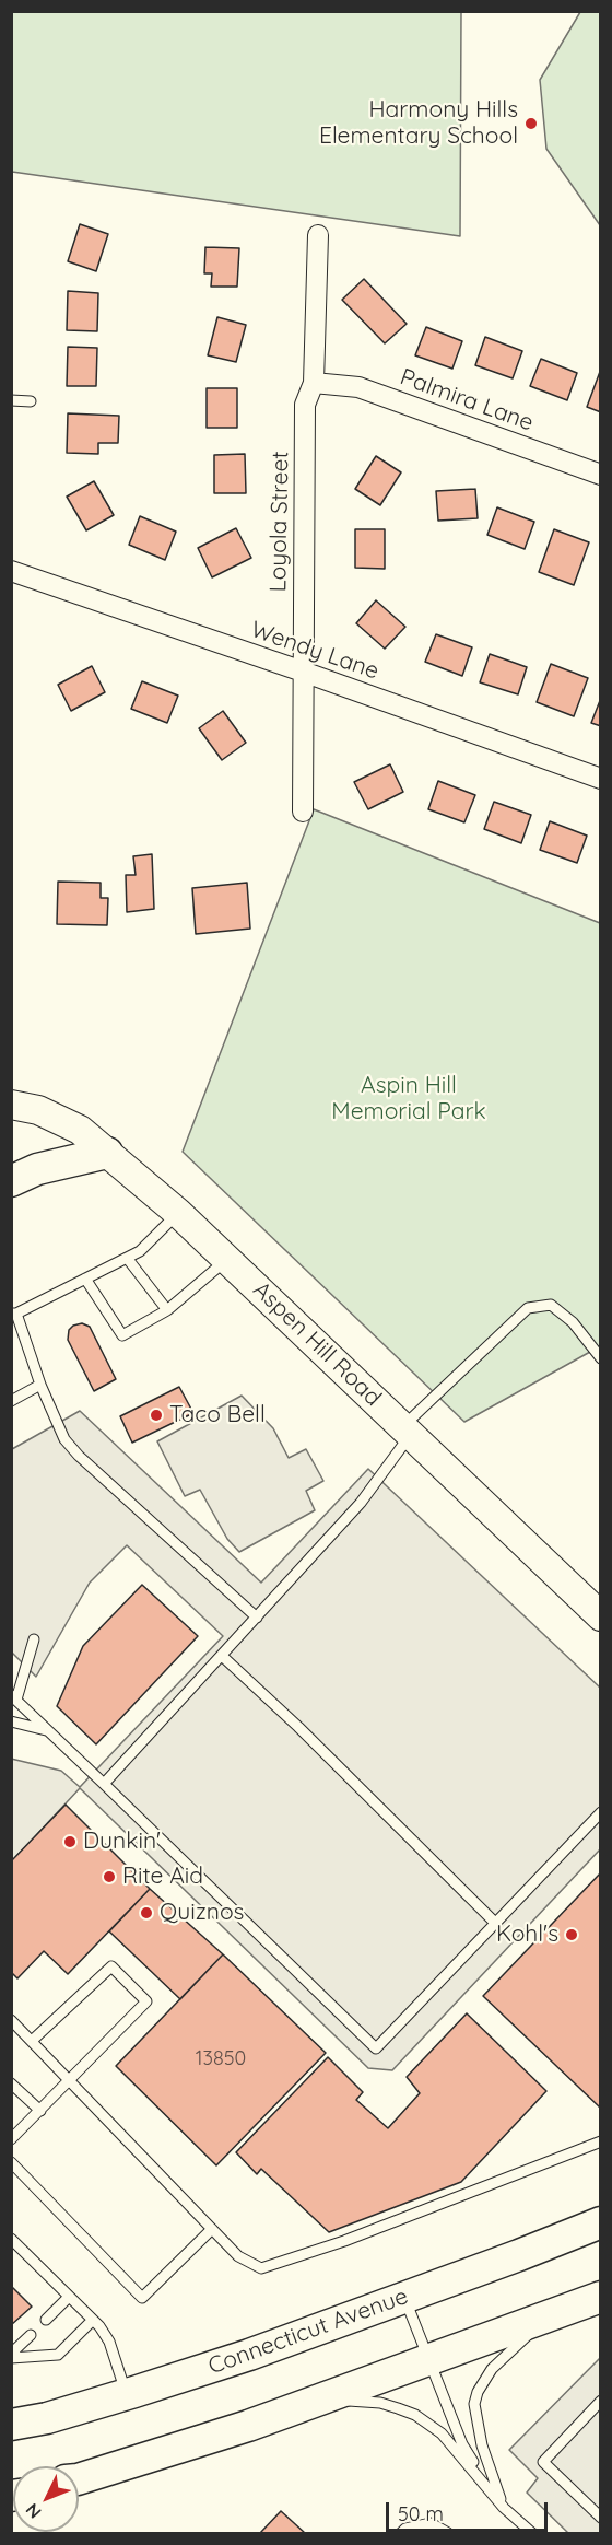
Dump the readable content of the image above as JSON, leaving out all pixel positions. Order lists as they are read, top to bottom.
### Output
{
  "streets": {
    "main road": ["Connecticut Avenue"],
    "street": [
      "Palmira Lane",
      "Loyola Street",
      "Wendy Lane",
      "Aspen Hill Road"
    ]
  },
  "crossings": [
    ["Palmira Lane", "Loyola Street"],
    ["Loyola Street", "Wendy Lane"]
  ],
  "parks": ["Aspin Hill Memorial Park"],
  "places": [
    "Harmony Hills Elementary School",
    "Taco Bell",
    "Dunkin'",
    "Rite Aid",
    "Quiznos",
    "Kohl's"
  ],
  "house_numbers": ["13850"],
  "scale_bar": "50 m",
  "north": "bottom left"
}
